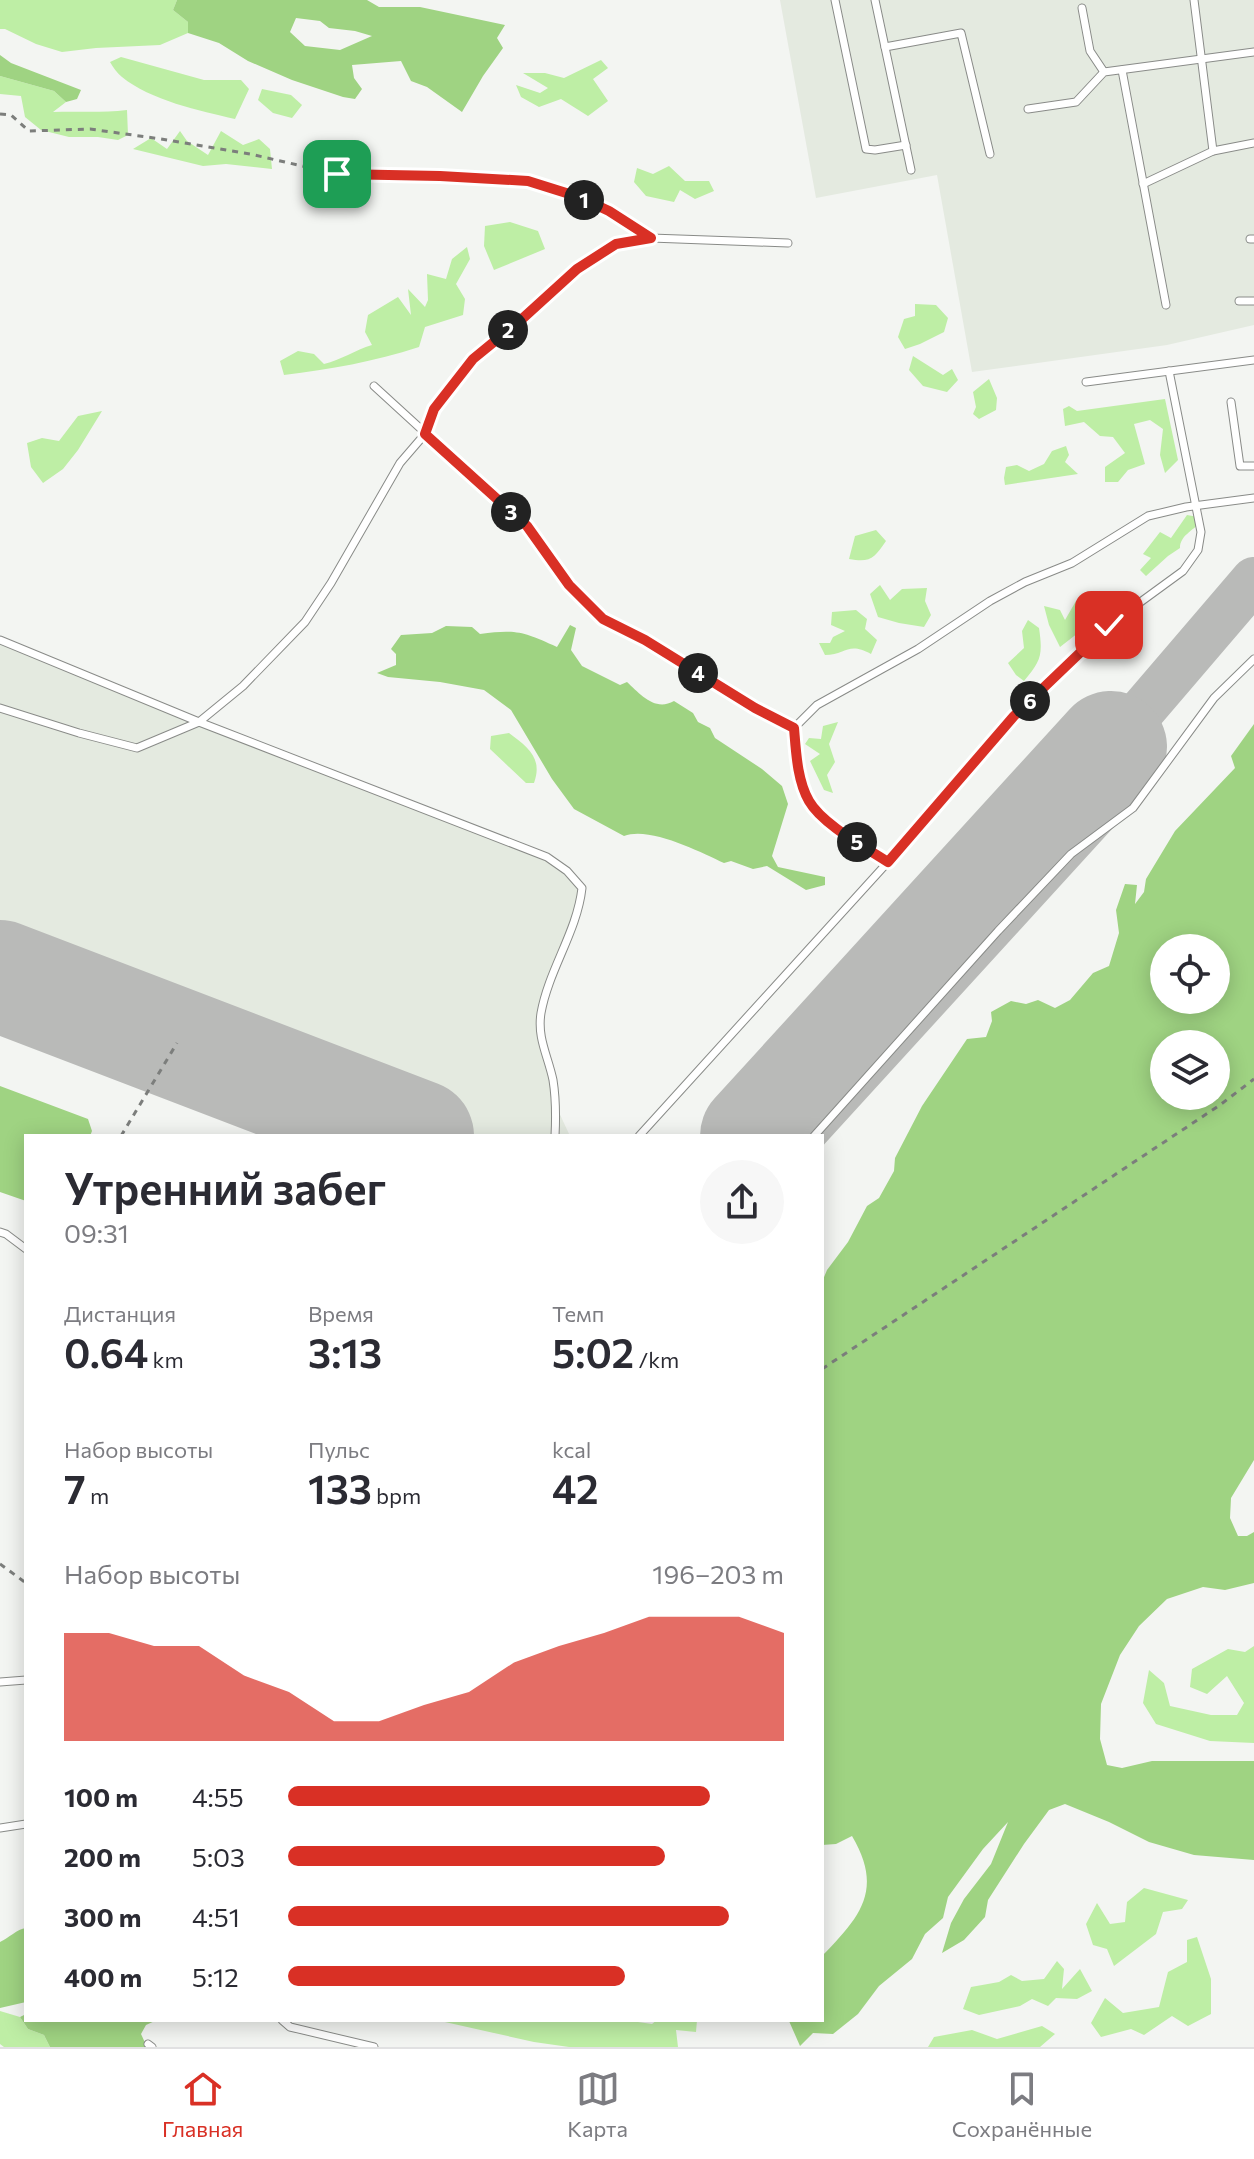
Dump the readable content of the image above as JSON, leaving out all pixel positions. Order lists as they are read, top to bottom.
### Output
{
  "page": {
    "pins": [
      "1",
      "2",
      "3",
      "4",
      "6",
      "5"
    ],
    "heading": ["Утренний забег", "09:31"],
    "stats": [
      ["Дистанция", "0.64 km"],
      ["Время", "3:13"],
      ["Темп", "5:02 /km"],
      ["Набор высоты", "7 m"],
      ["Пульс", "133 bpm"],
      ["kcal", "42"]
    ],
    "chart": ["Набор высоты", "196–203 m"],
    "list": [
      {
        "name": "100 m",
        "note": "4:55"
      },
      {
        "name": "200 m",
        "note": "5:03"
      },
      {
        "name": "300 m",
        "note": "4:51"
      },
      {
        "name": "400 m",
        "note": "5:12"
      }
    ],
    "tabs": ["Главная", "Карта", "Сохранённые"]
  }
}
